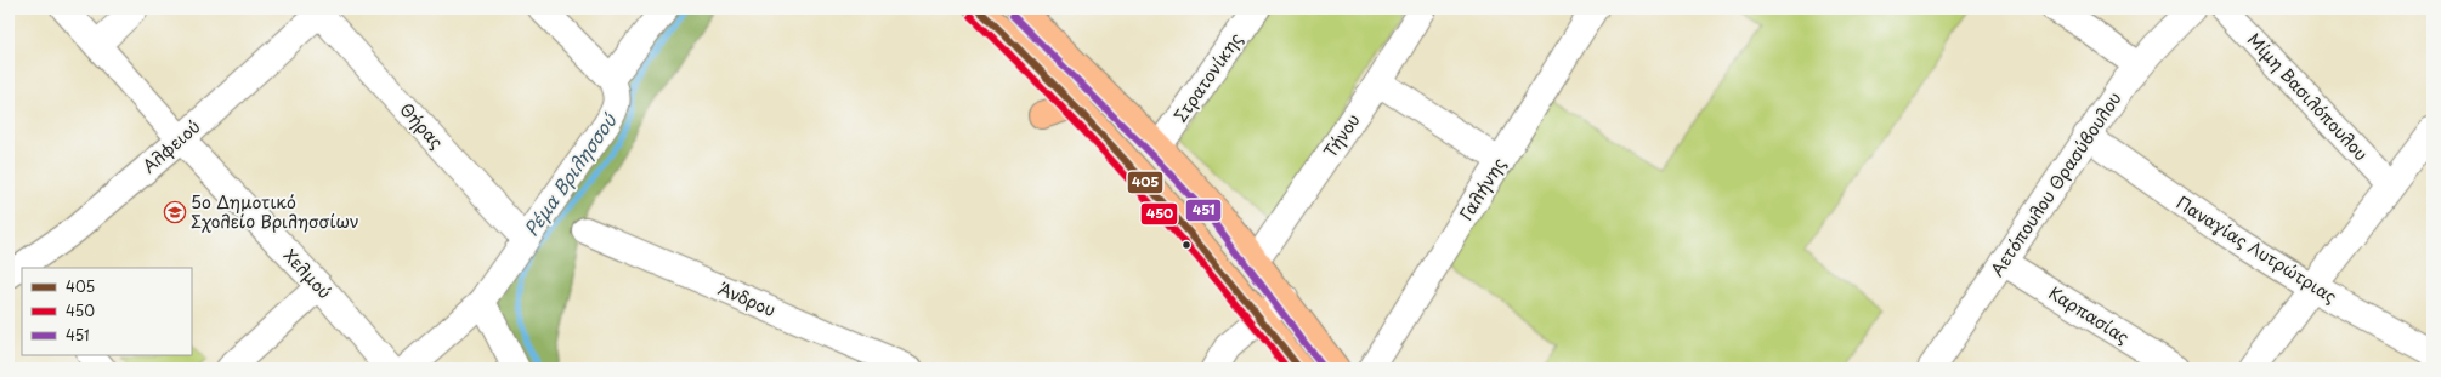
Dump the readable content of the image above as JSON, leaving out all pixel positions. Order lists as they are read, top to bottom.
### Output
{
  "streets": {
    "street": [
      "Στρατονίκης",
      "Μίμη Βασιλόπουλου",
      "Θήρας",
      "Τήνου",
      "Αλφειού",
      "Αετόπουλου Θρασύβουλου",
      "Γαλήνης",
      "Παναγίας Λυτρώτριας",
      "Χελμού",
      "Άνδρου",
      "Καρπασίας"
    ]
  },
  "crossings": [
    ["Θήρας", "Αλφειού"],
    ["Αλφειού", "Χελμού"],
    ["Αετόπουλου Θρασύβουλου", "Παναγίας Λυτρώτριας"],
    ["Αετόπουλου Θρασύβουλου", "Καρπασίας"]
  ],
  "water": ["Ρέμα Βριλησσού"],
  "places": {
    "school or university": ["5ο Δημοτικό Σχολείο Βριλησσίων"]
  },
  "lines": ["transit line 405", "transit line 450", "transit line 451"],
  "legend": ["405", "450", "451"]
}
